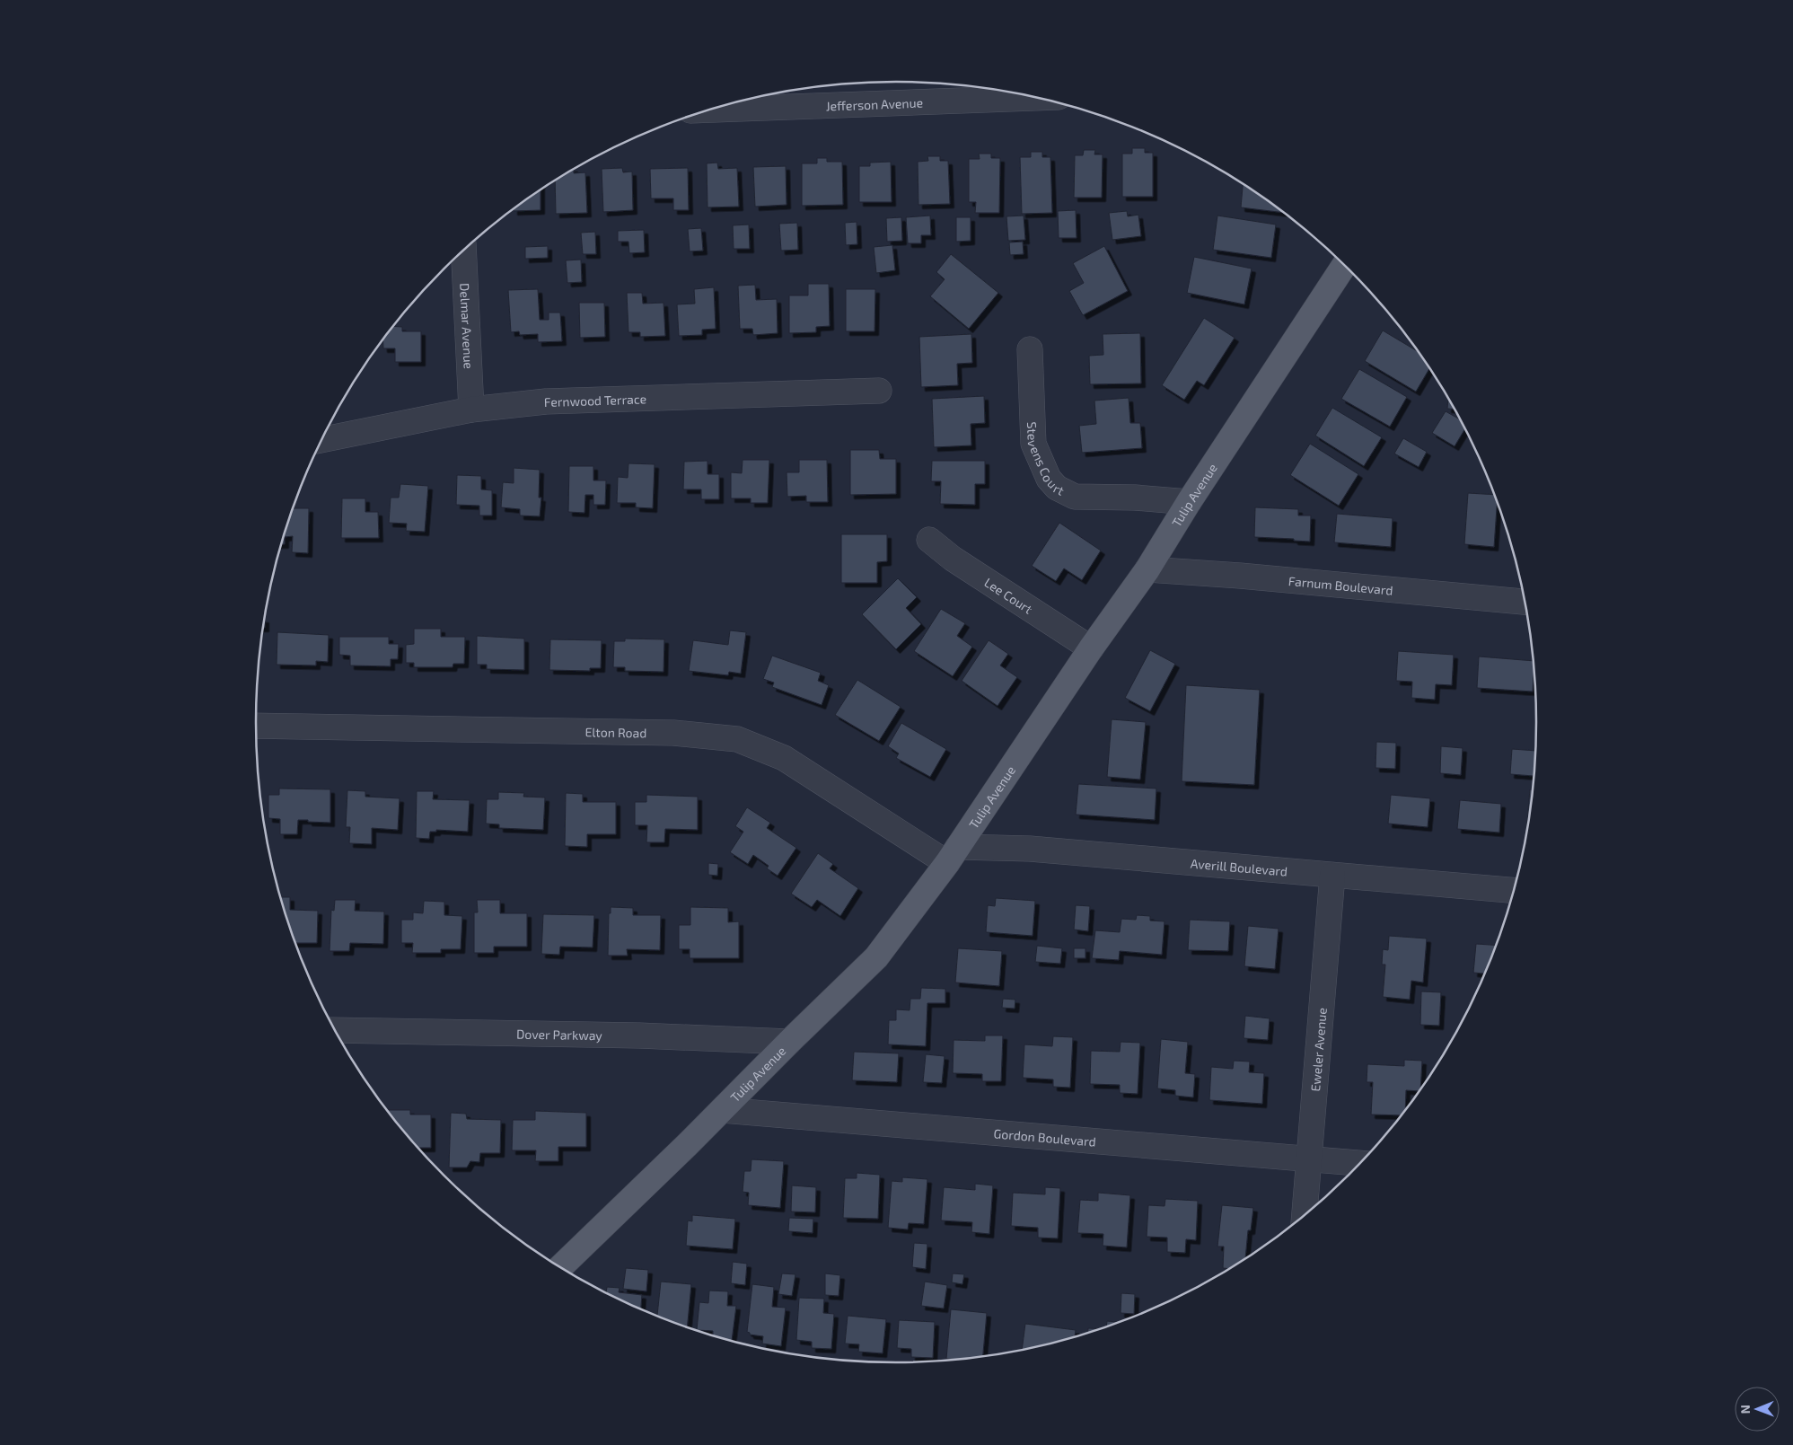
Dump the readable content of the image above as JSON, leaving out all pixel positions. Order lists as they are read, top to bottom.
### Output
{
  "streets": {
    "main road": ["Tulip Avenue"],
    "street": [
      "Jefferson Avenue",
      "Delmar Avenue",
      "Fernwood Terrace",
      "Stevens Court",
      "Farnum Boulevard",
      "Lee Court",
      "Elton Road",
      "Averill Boulevard",
      "Dover Parkway",
      "Eweler Avenue",
      "Gordon Boulevard"
    ]
  },
  "crossings": [
    ["Delmar Avenue", "Fernwood Terrace"],
    ["Stevens Court", "Tulip Avenue"],
    ["Tulip Avenue", "Farnum Boulevard"],
    ["Tulip Avenue", "Lee Court"],
    ["Tulip Avenue", "Elton Road"],
    ["Tulip Avenue", "Averill Boulevard"],
    ["Tulip Avenue", "Dover Parkway"],
    ["Tulip Avenue", "Gordon Boulevard"],
    ["Elton Road", "Averill Boulevard"],
    ["Averill Boulevard", "Eweler Avenue"],
    ["Eweler Avenue", "Gordon Boulevard"]
  ],
  "north": "left"
}
